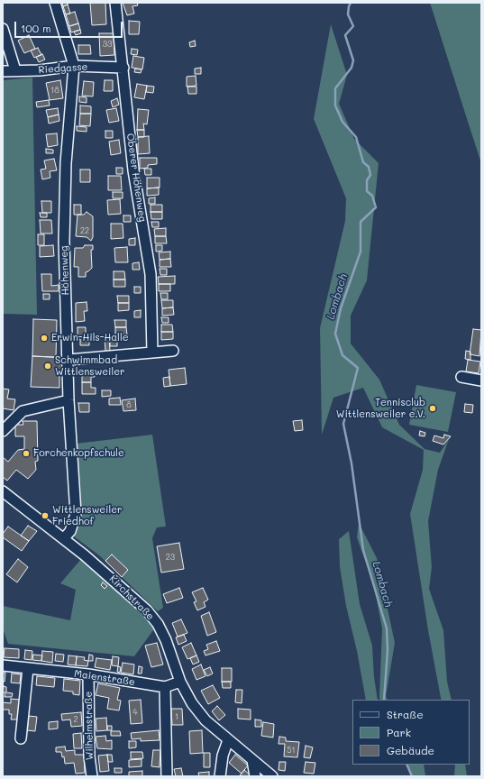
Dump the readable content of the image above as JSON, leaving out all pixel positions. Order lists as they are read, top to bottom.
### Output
{
  "streets": {
    "street": [
      "Riedgasse",
      "Oberer Höhenweg",
      "Höhenweg",
      "Kirchstraße",
      "Maienstraße",
      "Wilhelmstraße"
    ]
  },
  "crossings": [
    ["Riedgasse", "Oberer Höhenweg"],
    ["Riedgasse", "Höhenweg"],
    ["Höhenweg", "Kirchstraße"],
    ["Kirchstraße", "Maienstraße"],
    ["Maienstraße", "Wilhelmstraße"]
  ],
  "water": ["Lombach"],
  "places": [
    "Erwin-Hils-Halle",
    "Schwimmbad Wittlensweiler",
    "Tennisclub Wittlensweiler e.V.",
    "Forchenkopfschule",
    "Wittlensweiler Friedhof"
  ],
  "house_numbers": [
    "33",
    "18",
    "22",
    "8",
    "23",
    "4",
    "1",
    "2",
    "51"
  ],
  "legend": ["Straße", "Park", "Gebäude"],
  "scale_bar": "100 m"
}
